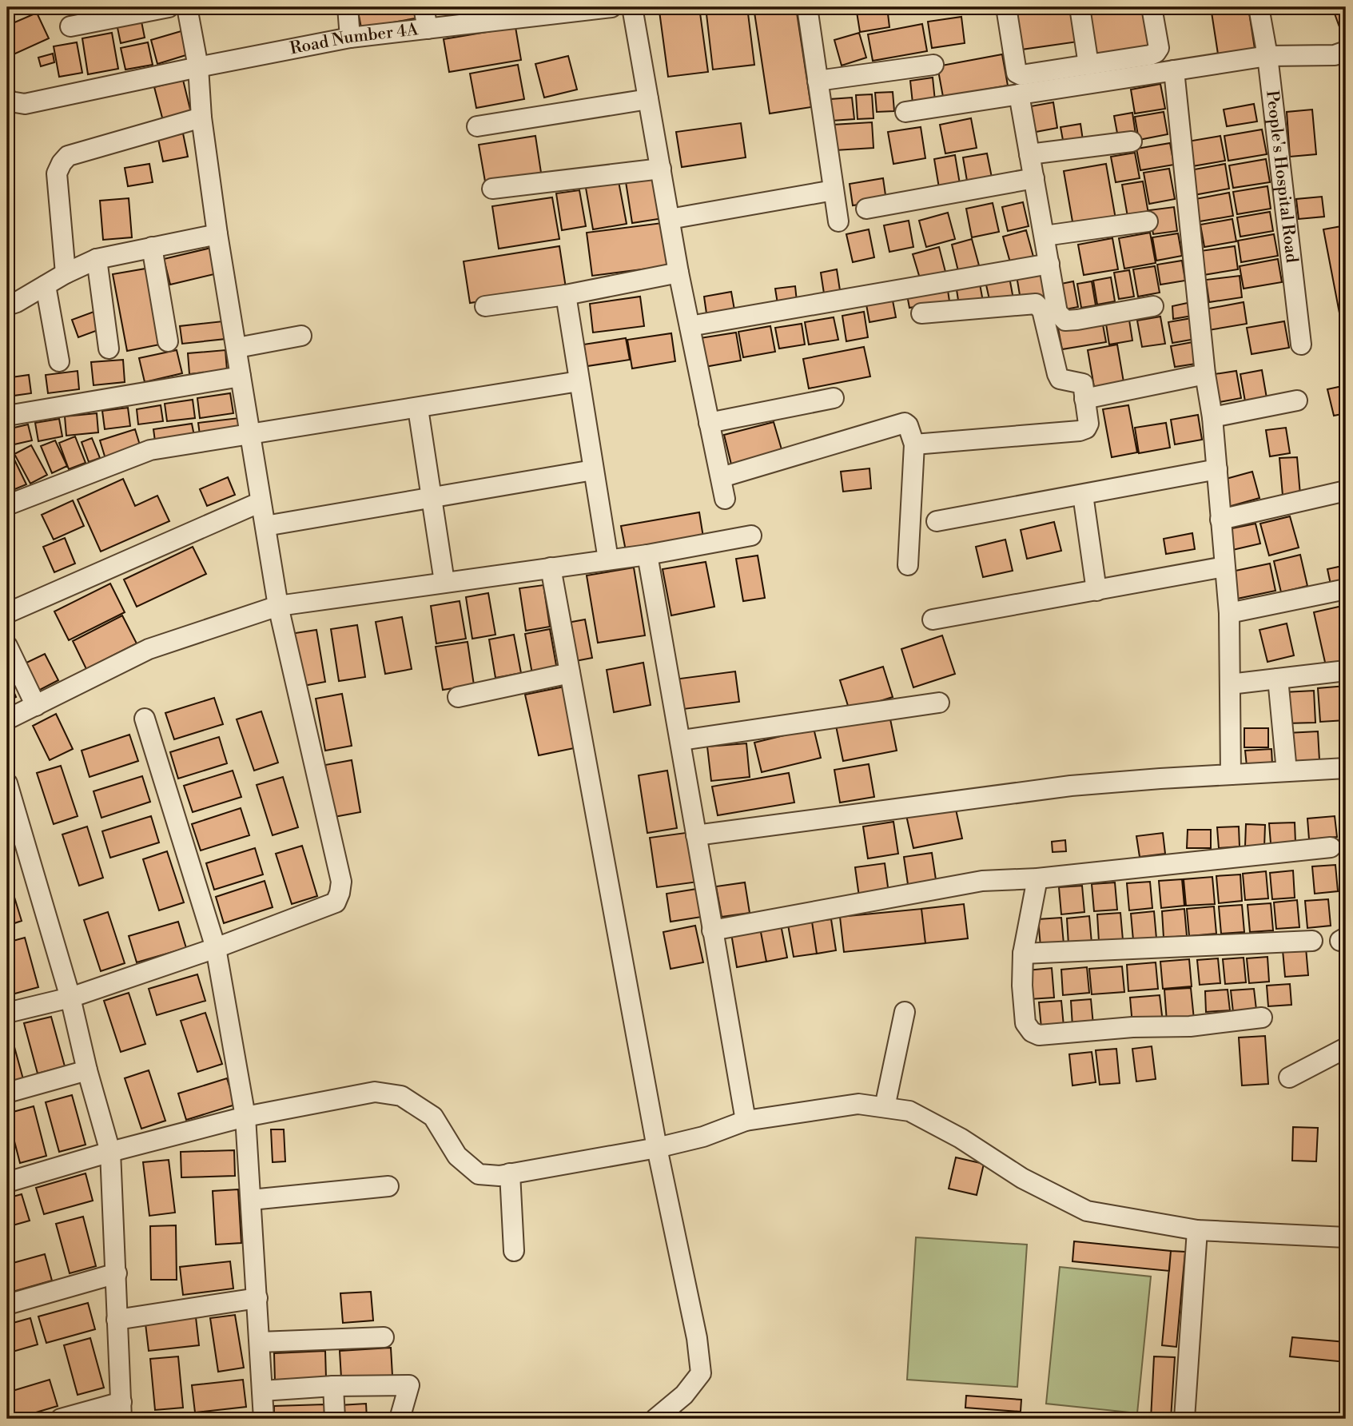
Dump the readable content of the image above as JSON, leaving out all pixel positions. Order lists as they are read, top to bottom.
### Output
{
  "streets": {
    "street": ["Road Number 4A", "People's Hospital Road"]
  }
}
